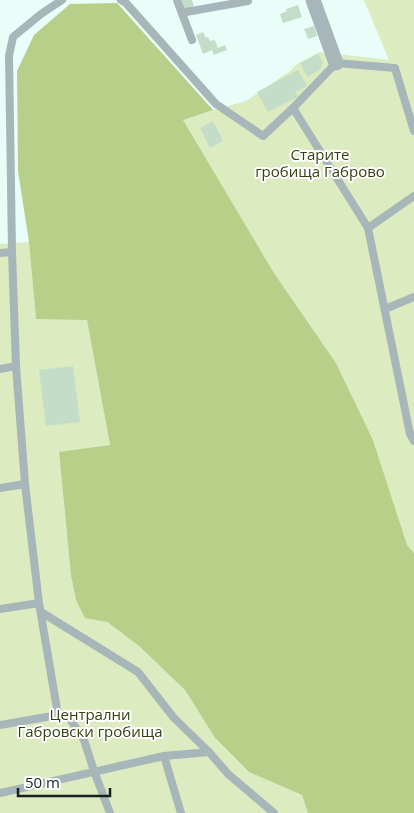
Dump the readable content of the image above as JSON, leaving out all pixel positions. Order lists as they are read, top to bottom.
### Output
{
  "parks": ["Старите гробища Габрово", "Централни Габровски гробища"],
  "scale_bar": "50 m"
}
